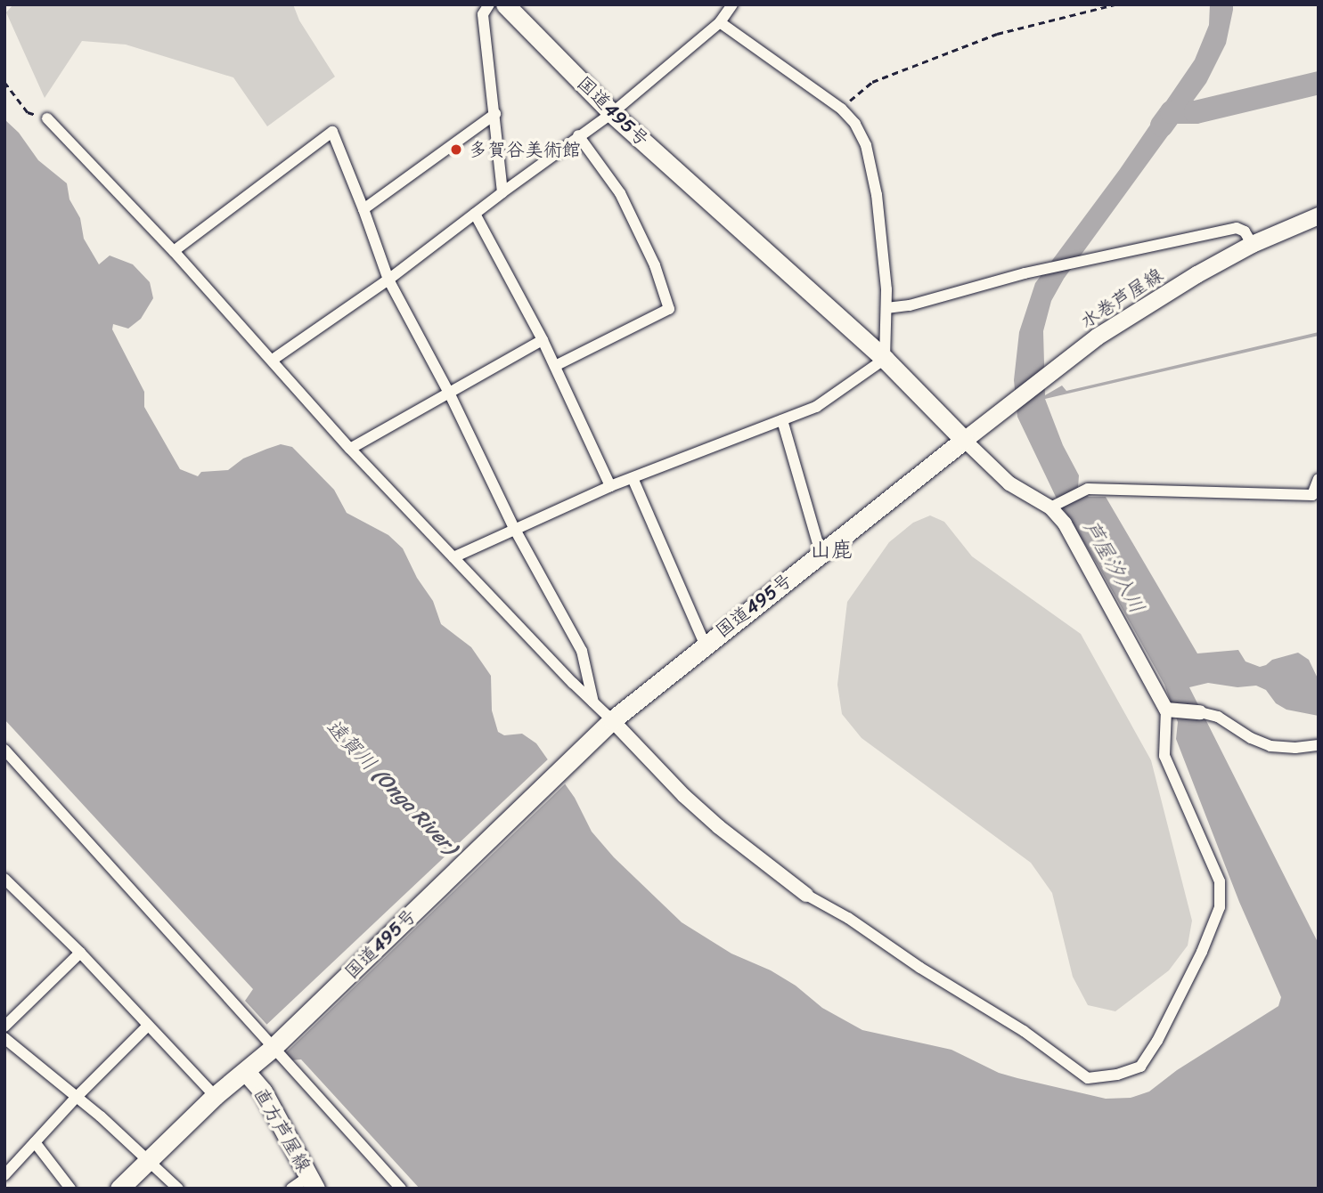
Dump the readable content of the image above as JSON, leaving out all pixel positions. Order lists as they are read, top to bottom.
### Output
{
  "streets": {
    "main road": ["国道495号", "水巻芦屋線", "直方芦屋線"]
  },
  "crossings": [
    ["国道495号", "水巻芦屋線"],
    ["国道495号", "直方芦屋線"]
  ],
  "districts": ["山鹿"],
  "water": ["芦屋汐入川", "遠賀川 (Onga River)"],
  "places": ["多賀谷美術館"]
}
